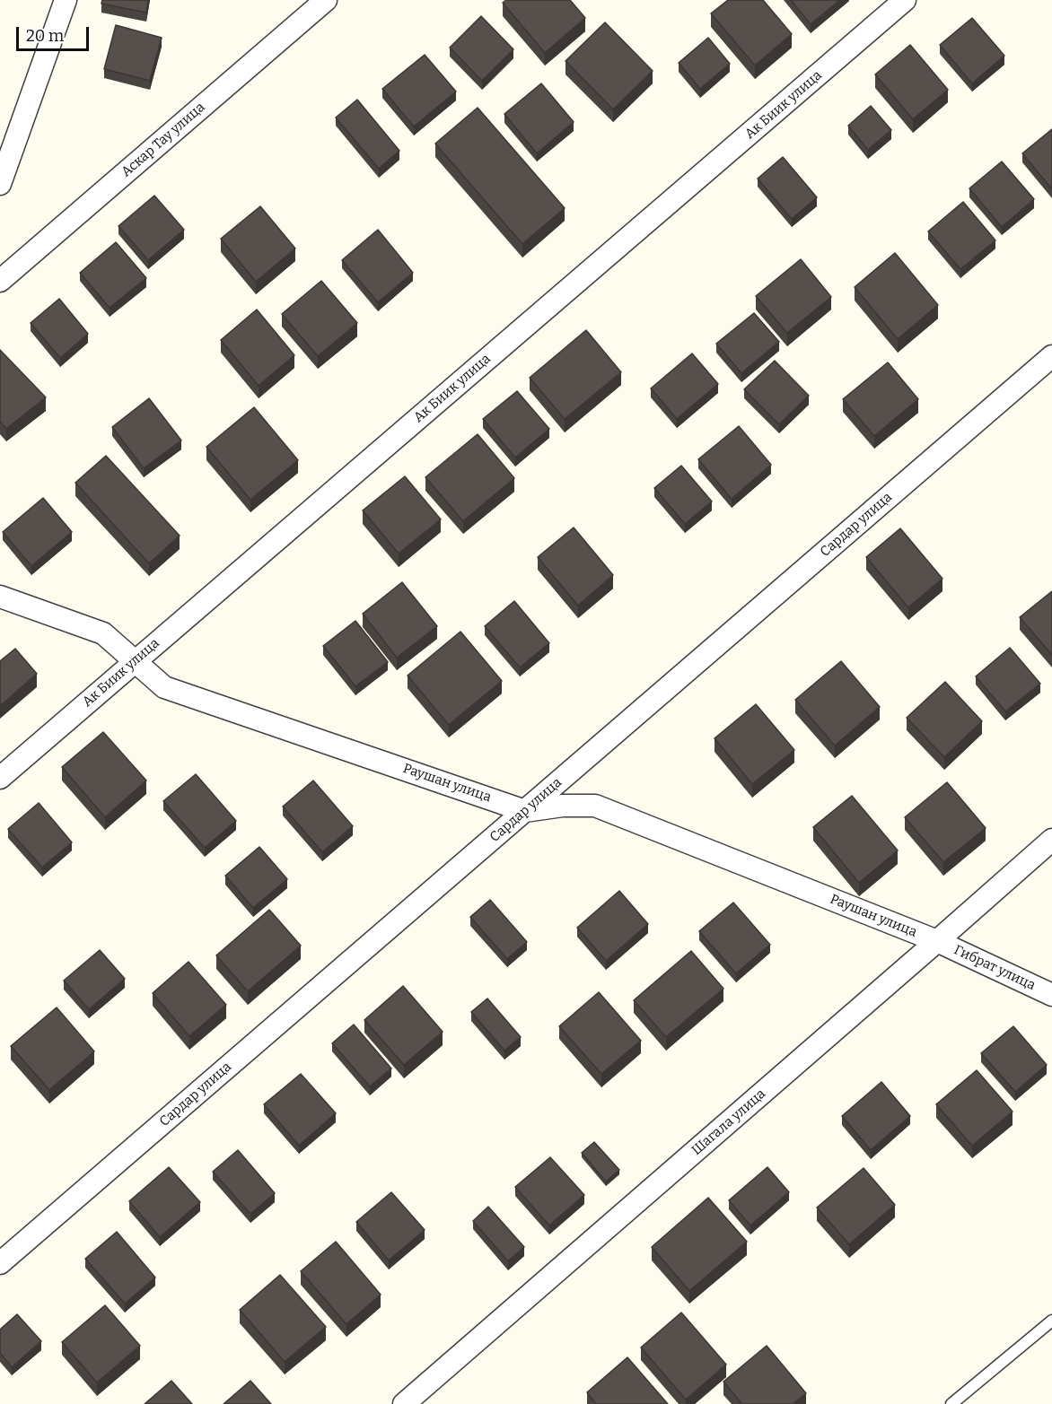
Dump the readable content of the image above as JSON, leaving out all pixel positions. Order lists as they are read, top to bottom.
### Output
{
  "streets": {
    "street": [
      "Ак Биик улица",
      "Аскар Тау улица",
      "Сардар улица",
      "Раушан улица",
      "Гибрат улица",
      "Шагала улица"
    ]
  },
  "crossings": [
    ["Ак Биик улица", "Раушан улица"],
    ["Сардар улица", "Раушан улица"],
    ["Раушан улица", "Гибрат улица"],
    ["Раушан улица", "Шагала улица"],
    ["Гибрат улица", "Шагала улица"]
  ],
  "scale_bar": "20 m"
}
